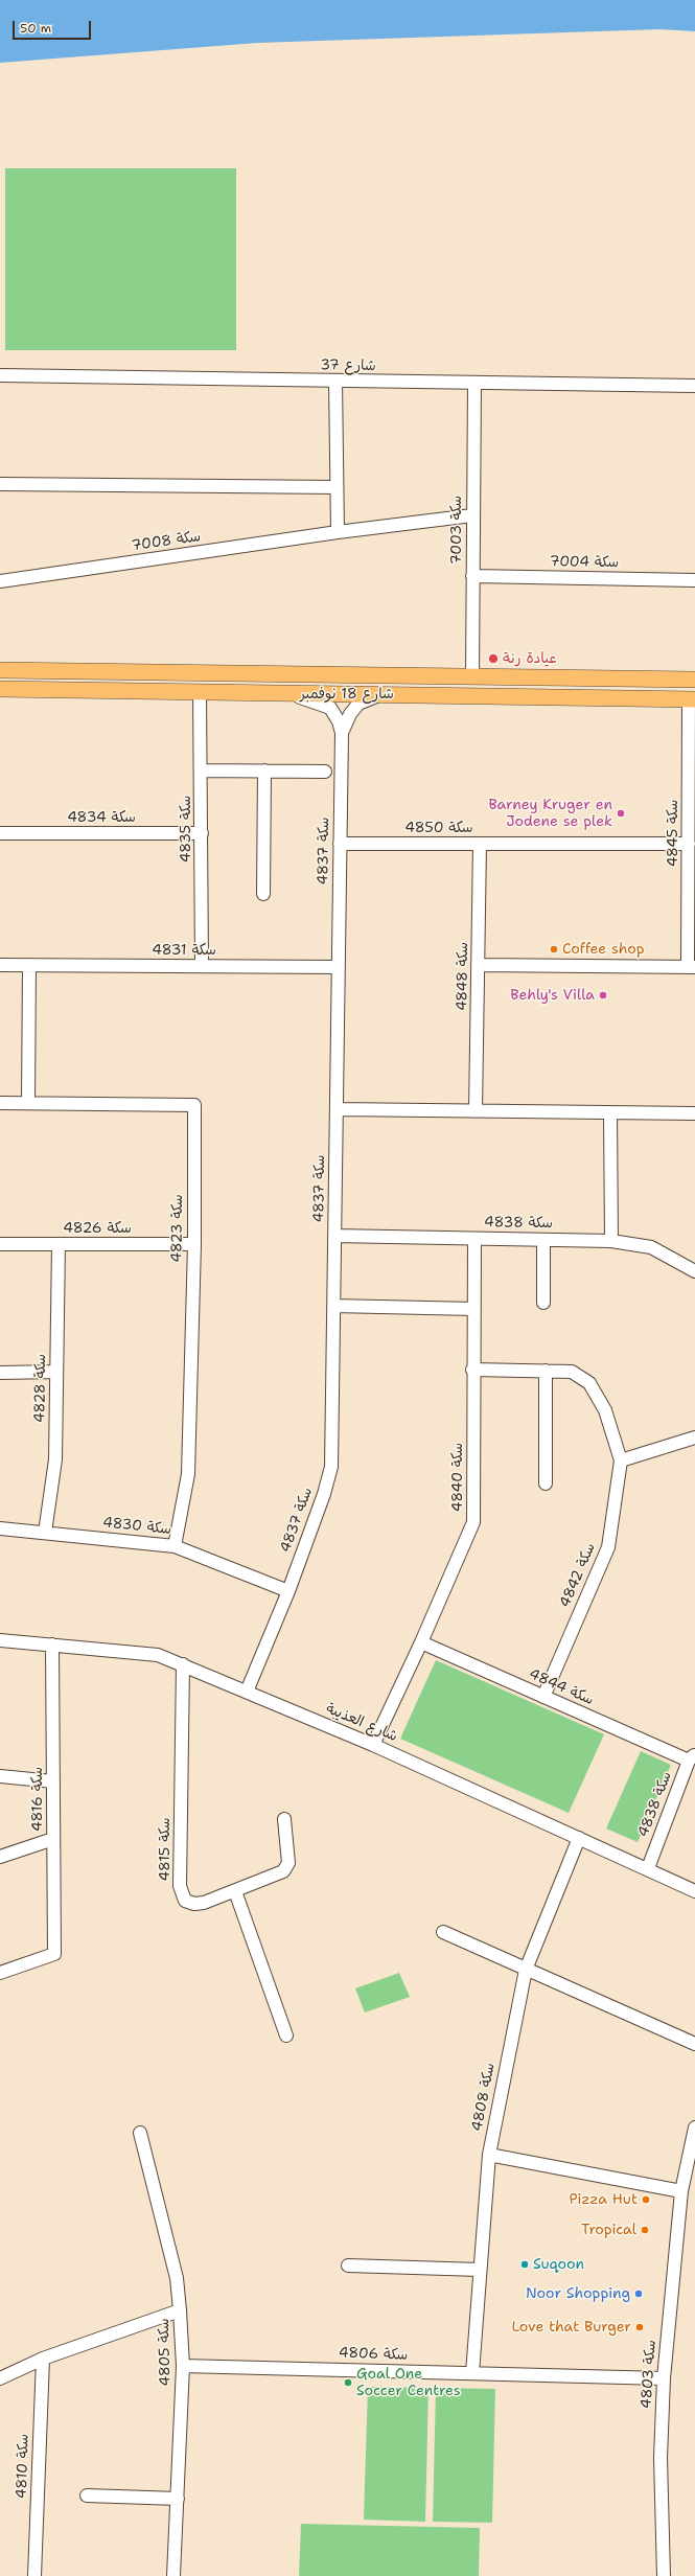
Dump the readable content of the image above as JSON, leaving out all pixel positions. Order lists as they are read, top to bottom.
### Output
{
  "streets": {
    "main road": ["شارع 18 نوفمبر"],
    "street": [
      "شارع 37",
      "سكة 7003",
      "سكة 7008",
      "سكة 7004",
      "سكة 4834",
      "سكة 4850",
      "سكة 4835",
      "سكة 4845",
      "سكة 4837",
      "سكة 4831",
      "سكة 4848",
      "سكة 4838",
      "سكة 4826",
      "سكة 4823",
      "سكة 4828",
      "سكة 4840",
      "سكة 4830",
      "سكة 4842",
      "سكة 4844",
      "شارع العذيبة",
      "سكة 4816",
      "سكة 4815",
      "سكة 4808",
      "سكة 4805",
      "سكة 4806",
      "سكة 4803",
      "سكة 4810"
    ]
  },
  "crossings": [
    ["شارع 37", "سكة 7003"],
    ["سكة 7003", "سكة 7008"],
    ["سكة 7003", "سكة 7004"],
    ["سكة 7003", "شارع 18 نوفمبر"],
    ["شارع 18 نوفمبر", "سكة 4835"],
    ["شارع 18 نوفمبر", "سكة 4845"],
    ["شارع 18 نوفمبر", "سكة 4837"],
    ["سكة 4834", "سكة 4835"],
    ["سكة 4850", "سكة 4845"],
    ["سكة 4850", "سكة 4837"],
    ["سكة 4850", "سكة 4848"],
    ["سكة 4835", "سكة 4831"],
    ["سكة 4837", "سكة 4831"],
    ["سكة 4837", "سكة 4838"],
    ["سكة 4837", "سكة 4830"],
    ["سكة 4837", "شارع العذيبة"],
    ["سكة 4838", "سكة 4840"],
    ["سكة 4838", "سكة 4844"],
    ["سكة 4838", "شارع العذيبة"],
    ["سكة 4826", "سكة 4823"],
    ["سكة 4826", "سكة 4828"],
    ["سكة 4823", "سكة 4830"],
    ["سكة 4828", "سكة 4830"],
    ["سكة 4840", "سكة 4842"],
    ["سكة 4840", "سكة 4844"],
    ["سكة 4840", "شارع العذيبة"],
    ["سكة 4842", "سكة 4844"],
    ["شارع العذيبة", "سكة 4816"],
    ["شارع العذيبة", "سكة 4815"],
    ["شارع العذيبة", "سكة 4808"],
    ["سكة 4808", "سكة 4806"],
    ["سكة 4805", "سكة 4806"],
    ["سكة 4806", "سكة 4803"]
  ],
  "places": [
    "عيادة رنة",
    "Barney Kruger en Jodene se plek",
    "Coffee shop",
    "Behly's Villa",
    "Pizza Hut",
    "Tropical",
    "Suqoon",
    "Noor Shopping",
    "Love that Burger",
    "Goal One Soccer Centres"
  ],
  "scale_bar": "50 m"
}
